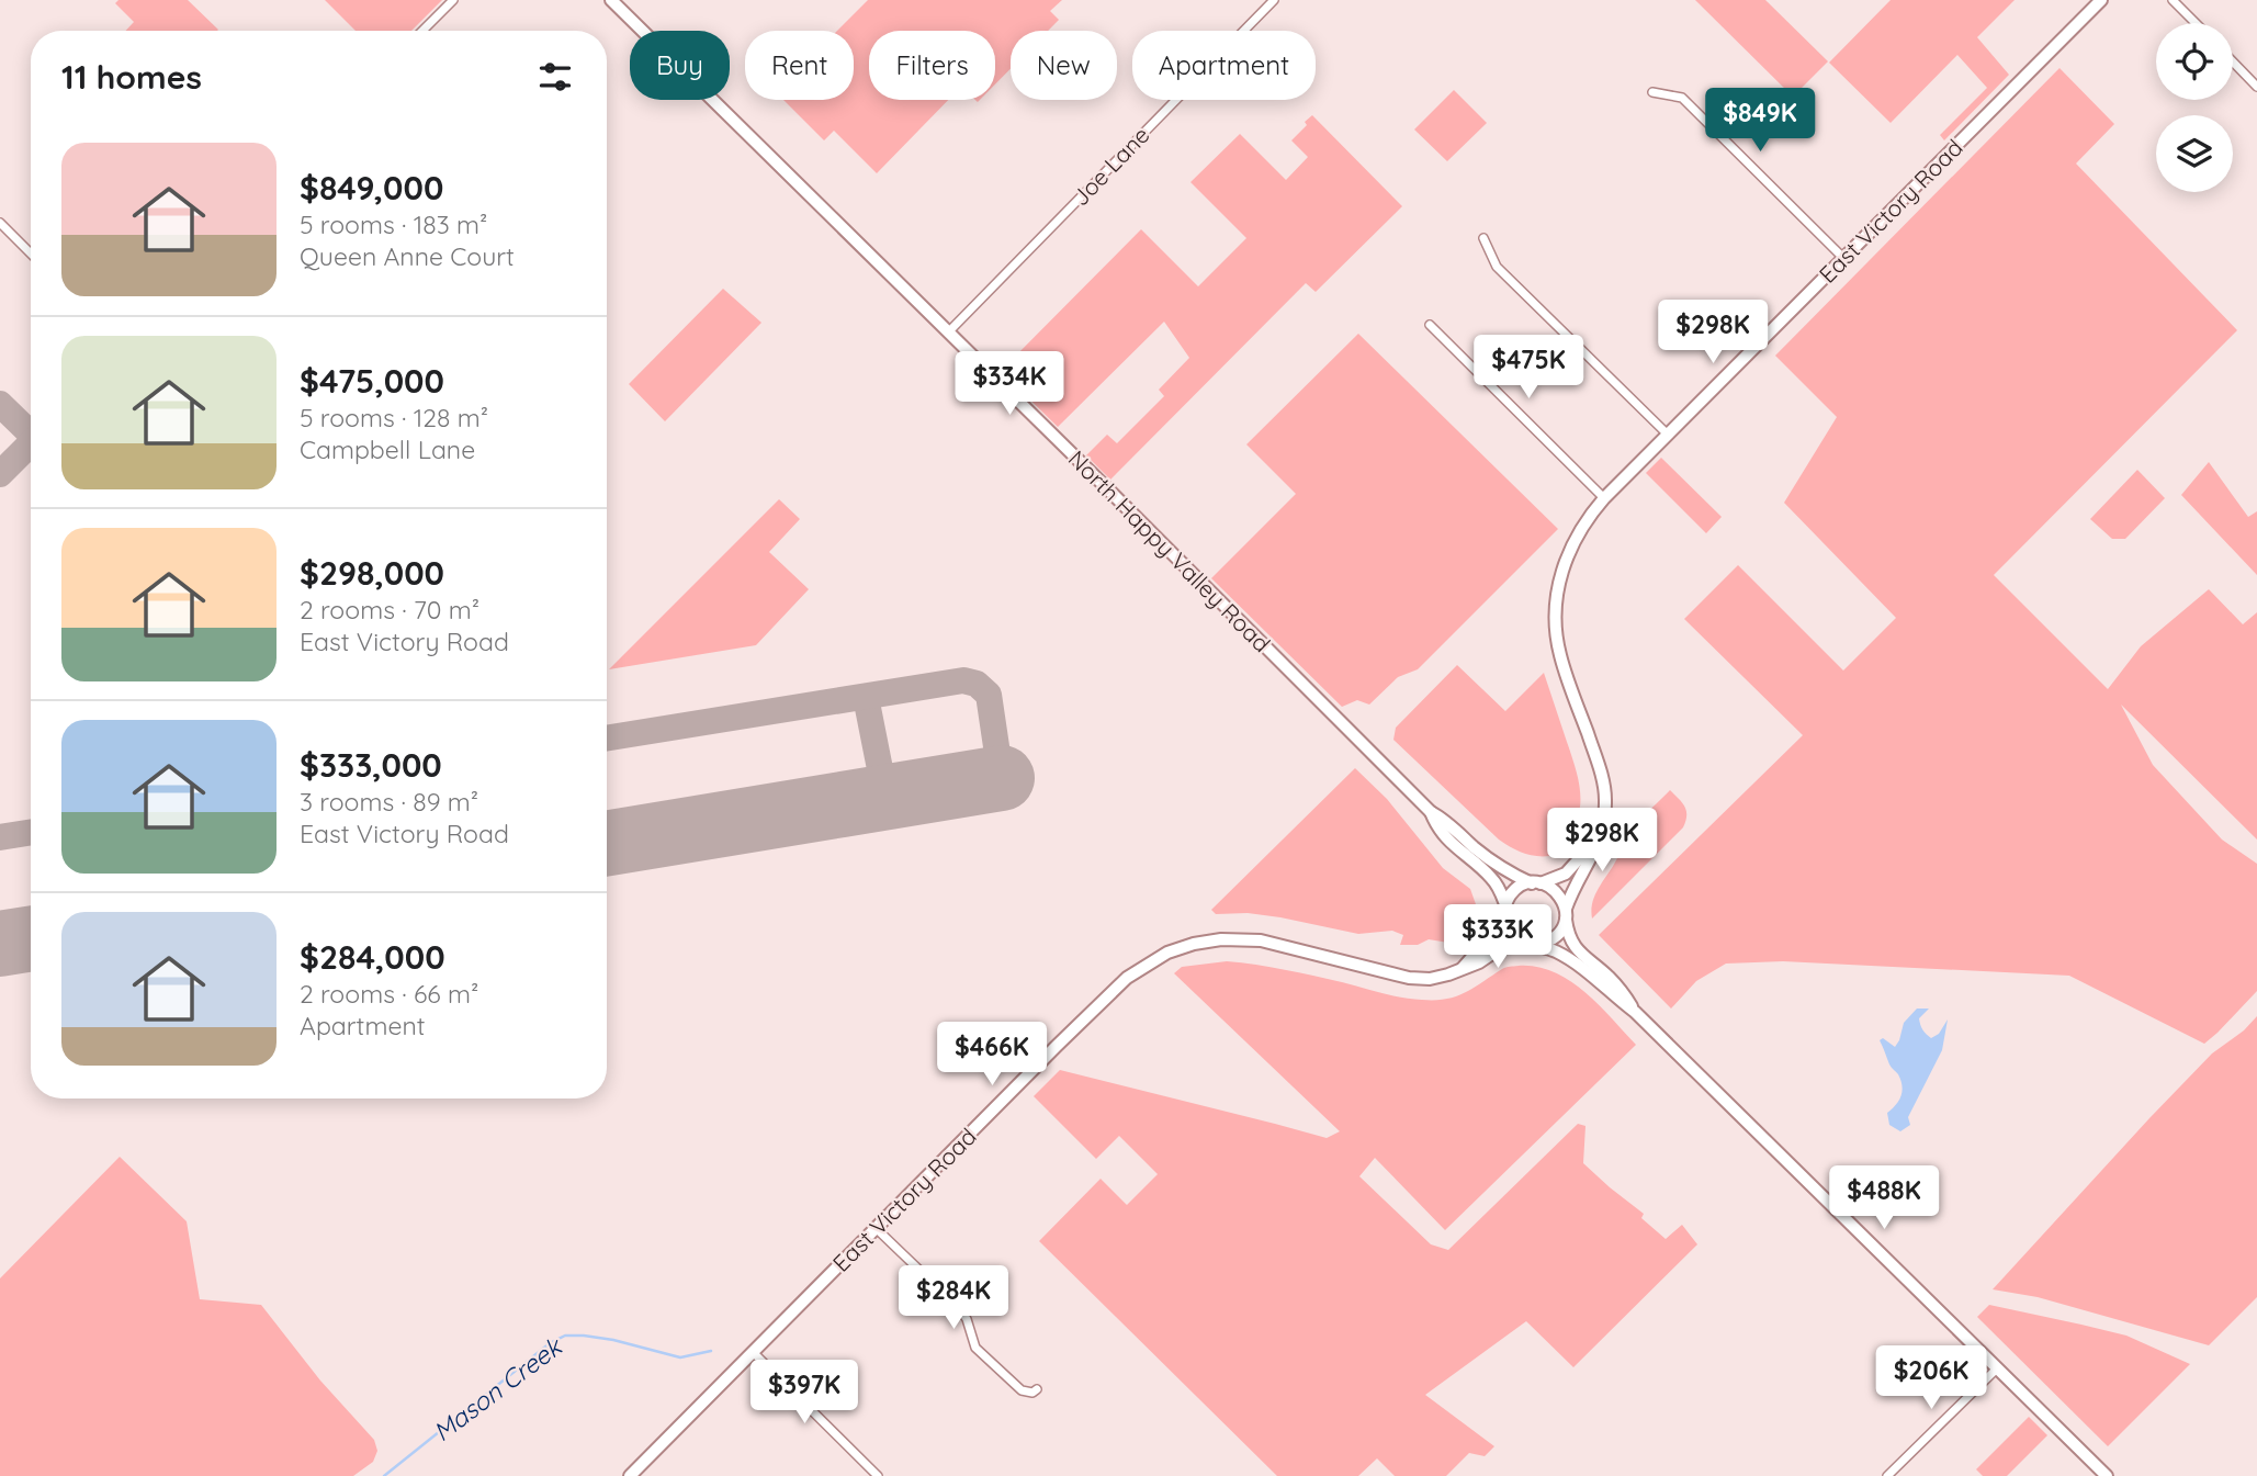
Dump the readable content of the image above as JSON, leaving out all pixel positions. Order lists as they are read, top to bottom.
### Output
{
  "streets": {
    "main road": ["East Victory Road", "North Happy Valley Road"],
    "street": ["Joe Lane"]
  },
  "crossings": [
    ["Joe Lane", "North Happy Valley Road"],
    ["East Victory Road", "North Happy Valley Road"]
  ],
  "water": ["Mason Creek"],
  "page": {
    "chip": [
      "Buy",
      "Rent",
      "Filters",
      "New",
      "Apartment"
    ],
    "heading": "11 homes",
    "price": [
      "$849K",
      "$298K",
      "$475K",
      "$334K",
      "$298K",
      "$333K",
      "$466K",
      "$488K",
      "$284K",
      "$206K",
      "$397K"
    ],
    "list": [
      {
        "name": "$849,000",
        "note": "5 rooms · 183 m² · Queen Anne Court"
      },
      {
        "name": "$475,000",
        "note": "5 rooms · 128 m² · Campbell Lane"
      },
      {
        "name": "$298,000",
        "note": "2 rooms · 70 m² · East Victory Road"
      },
      {
        "name": "$333,000",
        "note": "3 rooms · 89 m² · East Victory Road"
      },
      {
        "name": "$284,000",
        "note": "2 rooms · 66 m² · Apartment"
      }
    ]
  }
}
